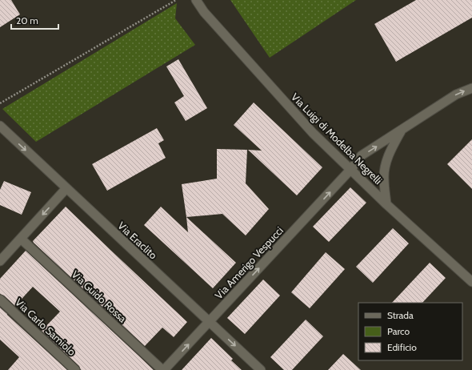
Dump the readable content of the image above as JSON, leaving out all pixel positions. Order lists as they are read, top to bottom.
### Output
{
  "streets": {
    "street": [
      "Via Luigi di Modelba Negrelli",
      "Via Eraclito",
      "Via Amerigo Vespucci",
      "Via Guido Rossa",
      "Via Carlo Samiolo"
    ]
  },
  "crossings": [
    ["Via Luigi di Modelba Negrelli", "Via Amerigo Vespucci"],
    ["Via Eraclito", "Via Amerigo Vespucci"],
    ["Via Amerigo Vespucci", "Via Guido Rossa"]
  ],
  "one_way": ["Via Eraclito", "Via Amerigo Vespucci"],
  "legend": ["Strada", "Parco", "Edificio"],
  "scale_bar": "20 m"
}
